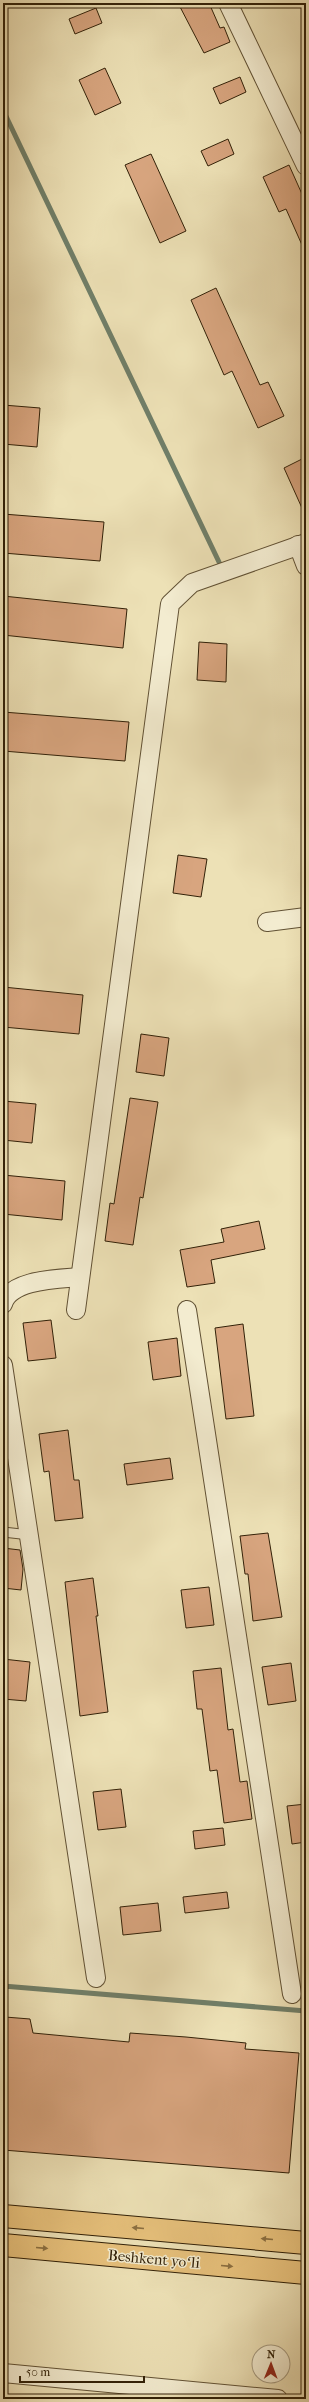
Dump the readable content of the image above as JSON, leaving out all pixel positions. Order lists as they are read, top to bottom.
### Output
{
  "streets": {
    "main road": ["Beshkent yoʻli"]
  },
  "scale_bar": "50 m",
  "north": "top"
}
